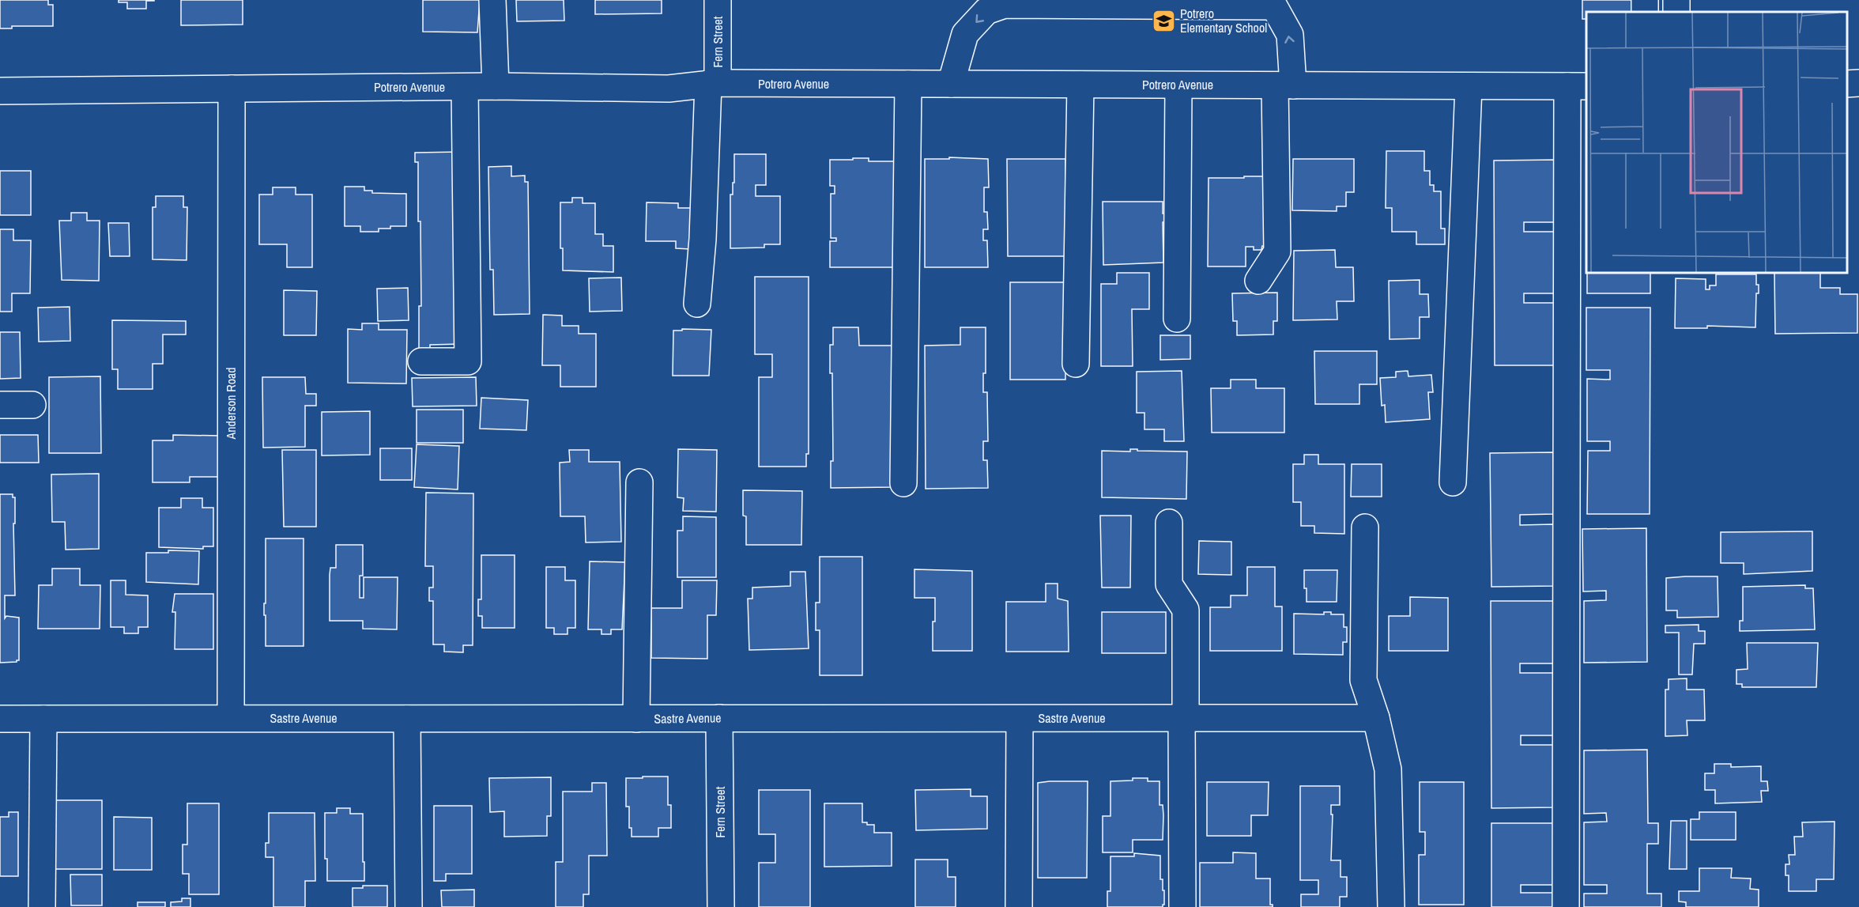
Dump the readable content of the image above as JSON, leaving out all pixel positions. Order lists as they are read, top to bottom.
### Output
{
  "streets": {
    "street": [
      "Fern Street",
      "Potrero Avenue",
      "Anderson Road",
      "Sastre Avenue"
    ]
  },
  "crossings": [
    ["Fern Street", "Potrero Avenue"],
    ["Fern Street", "Sastre Avenue"],
    ["Potrero Avenue", "Anderson Road"],
    ["Anderson Road", "Sastre Avenue"]
  ],
  "places": {
    "school or university": ["Potrero Elementary School"]
  }
}
